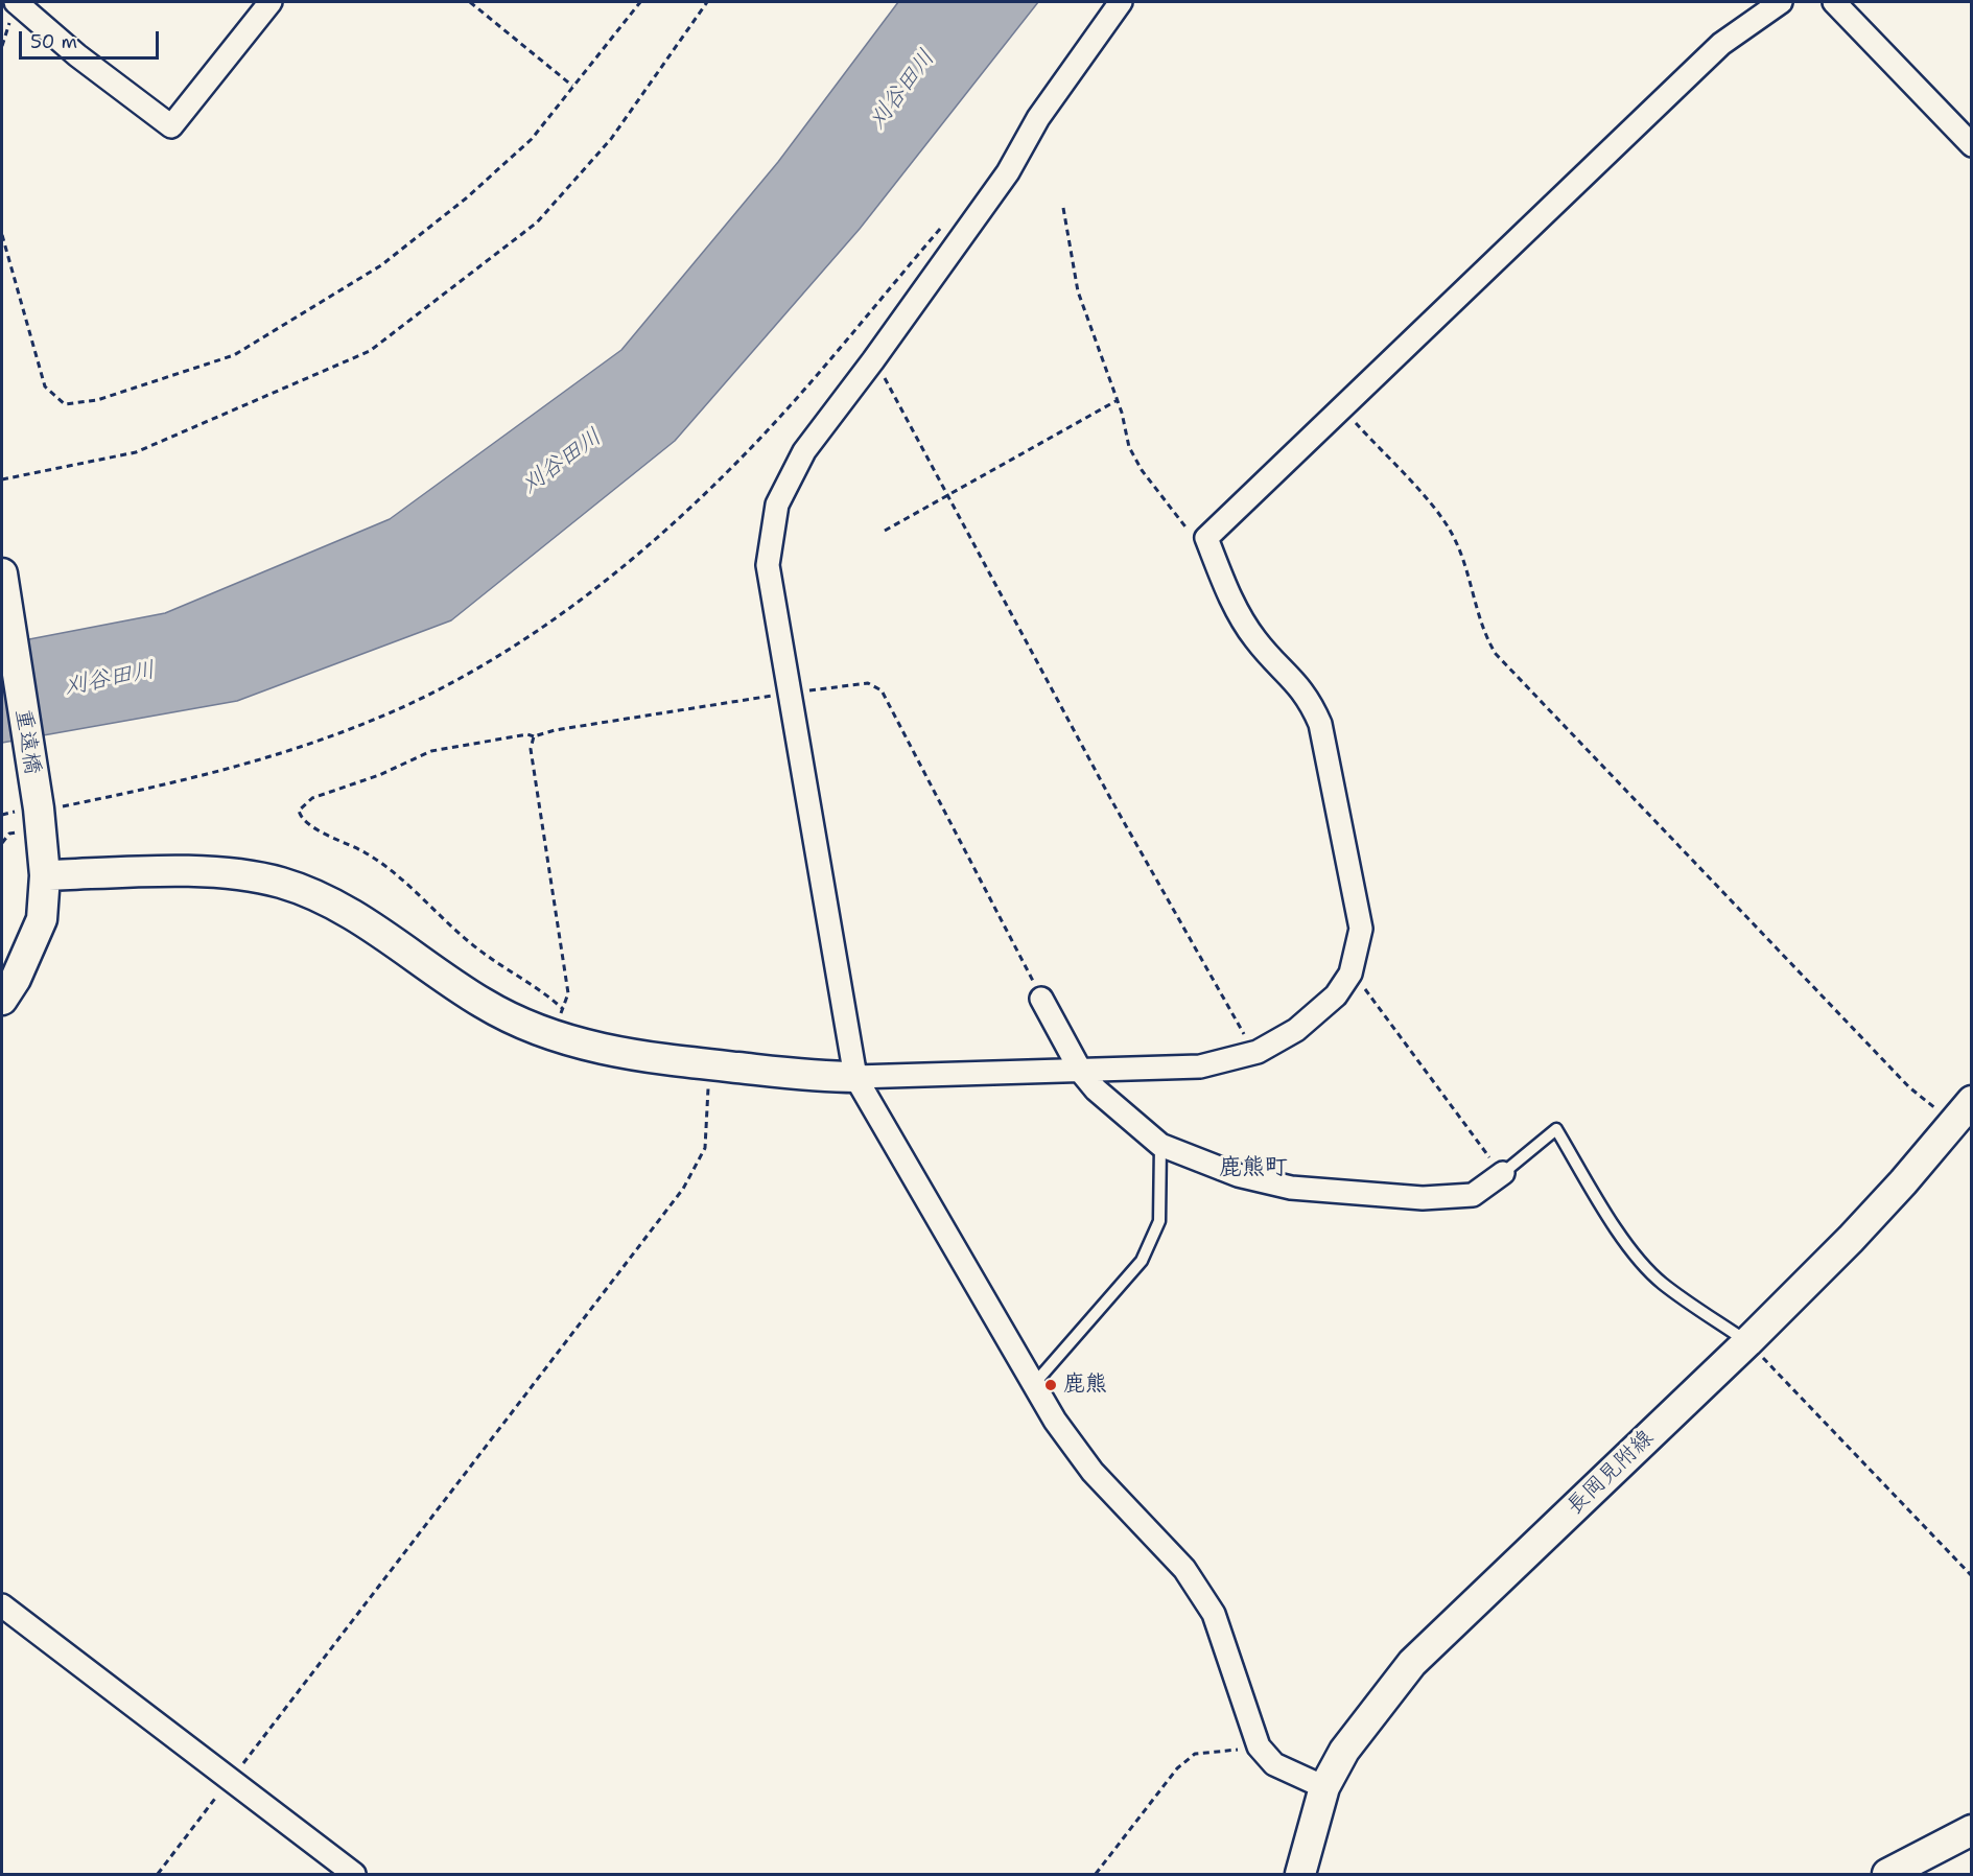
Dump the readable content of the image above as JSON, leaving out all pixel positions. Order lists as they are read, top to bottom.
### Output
{
  "streets": {
    "main road": ["重遠橋", "長岡見附線"]
  },
  "districts": ["鹿熊町"],
  "water": ["刈谷田川"],
  "places": ["鹿熊"],
  "scale_bar": "50 m"
}
